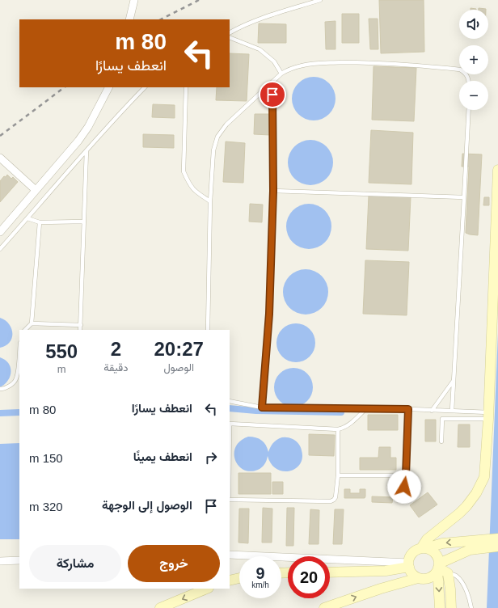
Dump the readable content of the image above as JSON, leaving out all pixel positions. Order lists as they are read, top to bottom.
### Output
{
  "page": {
    "map_buttons": ["+", "−"],
    "turn": ["80 m", "انعطف يسارًا"],
    "eta": [
      "20:27",
      "الوصول",
      "2",
      "دقيقة",
      "550",
      "m"
    ],
    "list": [
      {
        "name": "انعطف يسارًا",
        "value": "80 m"
      },
      {
        "name": "انعطف يمينًا",
        "value": "150 m"
      },
      {
        "name": "الوصول إلى الوجهة",
        "value": "320 m"
      }
    ],
    "buttons": ["خروج", "مشاركة"],
    "speed": "9 km/h",
    "limit": "20"
  }
}
